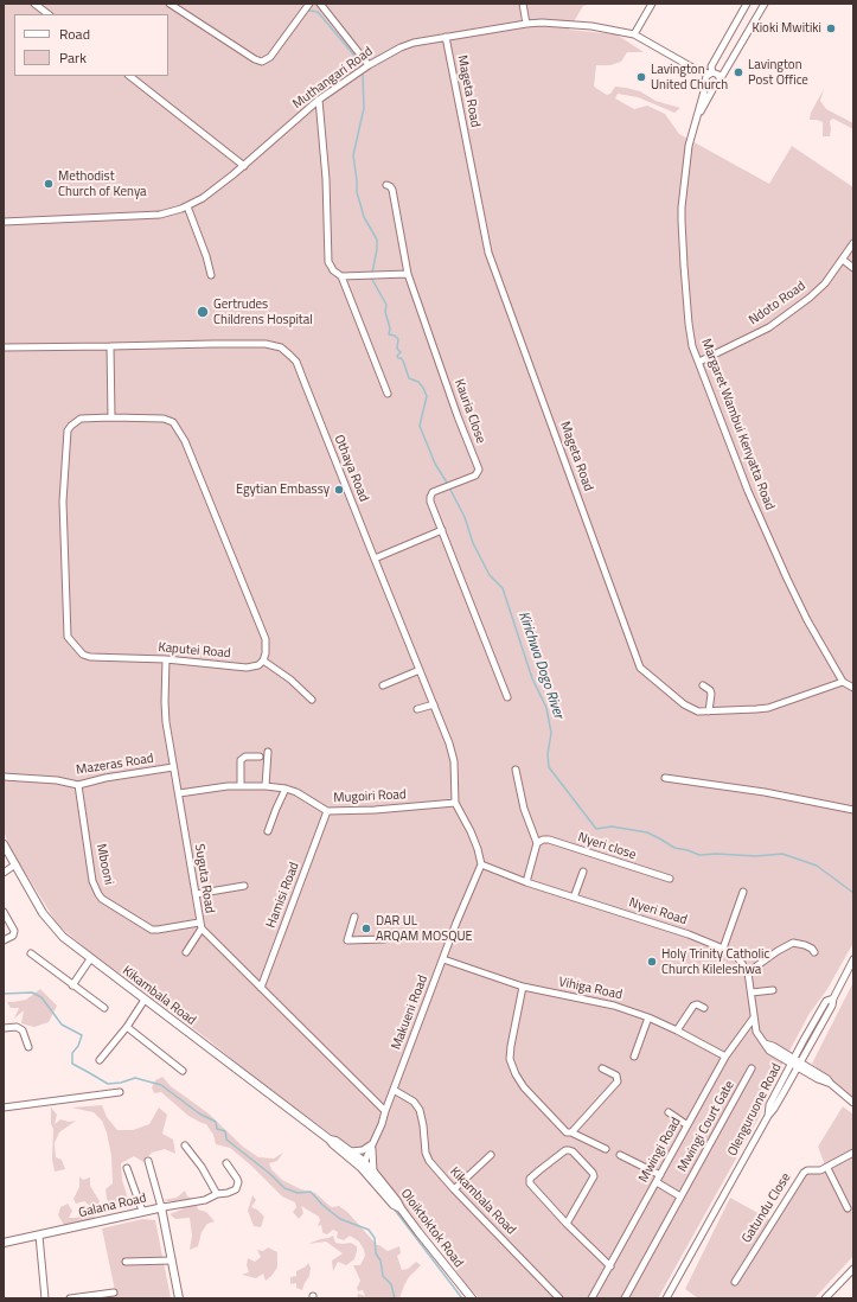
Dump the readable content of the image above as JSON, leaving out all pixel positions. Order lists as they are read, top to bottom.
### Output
{
  "streets": {
    "main road": ["Kikambala Road", "Galana Road", "Oloiktoktok Road"],
    "street": [
      "Muthangari Road",
      "Mageta Road",
      "Ndoto Road",
      "Kauria Close",
      "Margaret Wambui Kenyatta Road",
      "Othaya Road",
      "Kaputei Road",
      "Mazeras Road",
      "Mugoiri Road",
      "Nyeri close",
      "Mbooni",
      "Suguta Road",
      "Hamisi Road",
      "Nyeri Road",
      "Vihiga Road",
      "Makueni Road",
      "Olenguruone Road",
      "Mwingi Court Gate",
      "Mwingi Road",
      "Gatundu Close"
    ]
  },
  "crossings": [
    ["Muthangari Road", "Mageta Road"],
    ["Muthangari Road", "Margaret Wambui Kenyatta Road"],
    ["Mageta Road", "Margaret Wambui Kenyatta Road"],
    ["Ndoto Road", "Margaret Wambui Kenyatta Road"],
    ["Othaya Road", "Mugoiri Road"],
    ["Othaya Road", "Nyeri Road"],
    ["Othaya Road", "Makueni Road"],
    ["Kaputei Road", "Suguta Road"],
    ["Mazeras Road", "Mbooni"],
    ["Mazeras Road", "Suguta Road"],
    ["Mugoiri Road", "Suguta Road"],
    ["Mugoiri Road", "Hamisi Road"],
    ["Mbooni", "Suguta Road"],
    ["Suguta Road", "Hamisi Road"],
    ["Suguta Road", "Makueni Road"],
    ["Nyeri Road", "Makueni Road"],
    ["Nyeri Road", "Olenguruone Road"],
    ["Nyeri Road", "Mwingi Road"],
    ["Vihiga Road", "Makueni Road"],
    ["Vihiga Road", "Mwingi Road"],
    ["Kikambala Road", "Makueni Road"]
  ],
  "water": ["Kirichwa Dogo River"],
  "places": [
    "Kioki Mwitiki",
    "Lavington Post Office",
    "Lavington United Church",
    "Methodist Church of Kenya",
    "Gertrudes Childrens Hospital",
    "Egytian Embassy",
    "DAR UL ARQAM MOSQUE",
    "Holy Trinity Catholic Church Kileleshwa"
  ],
  "legend": ["Road", "Park"]
}
